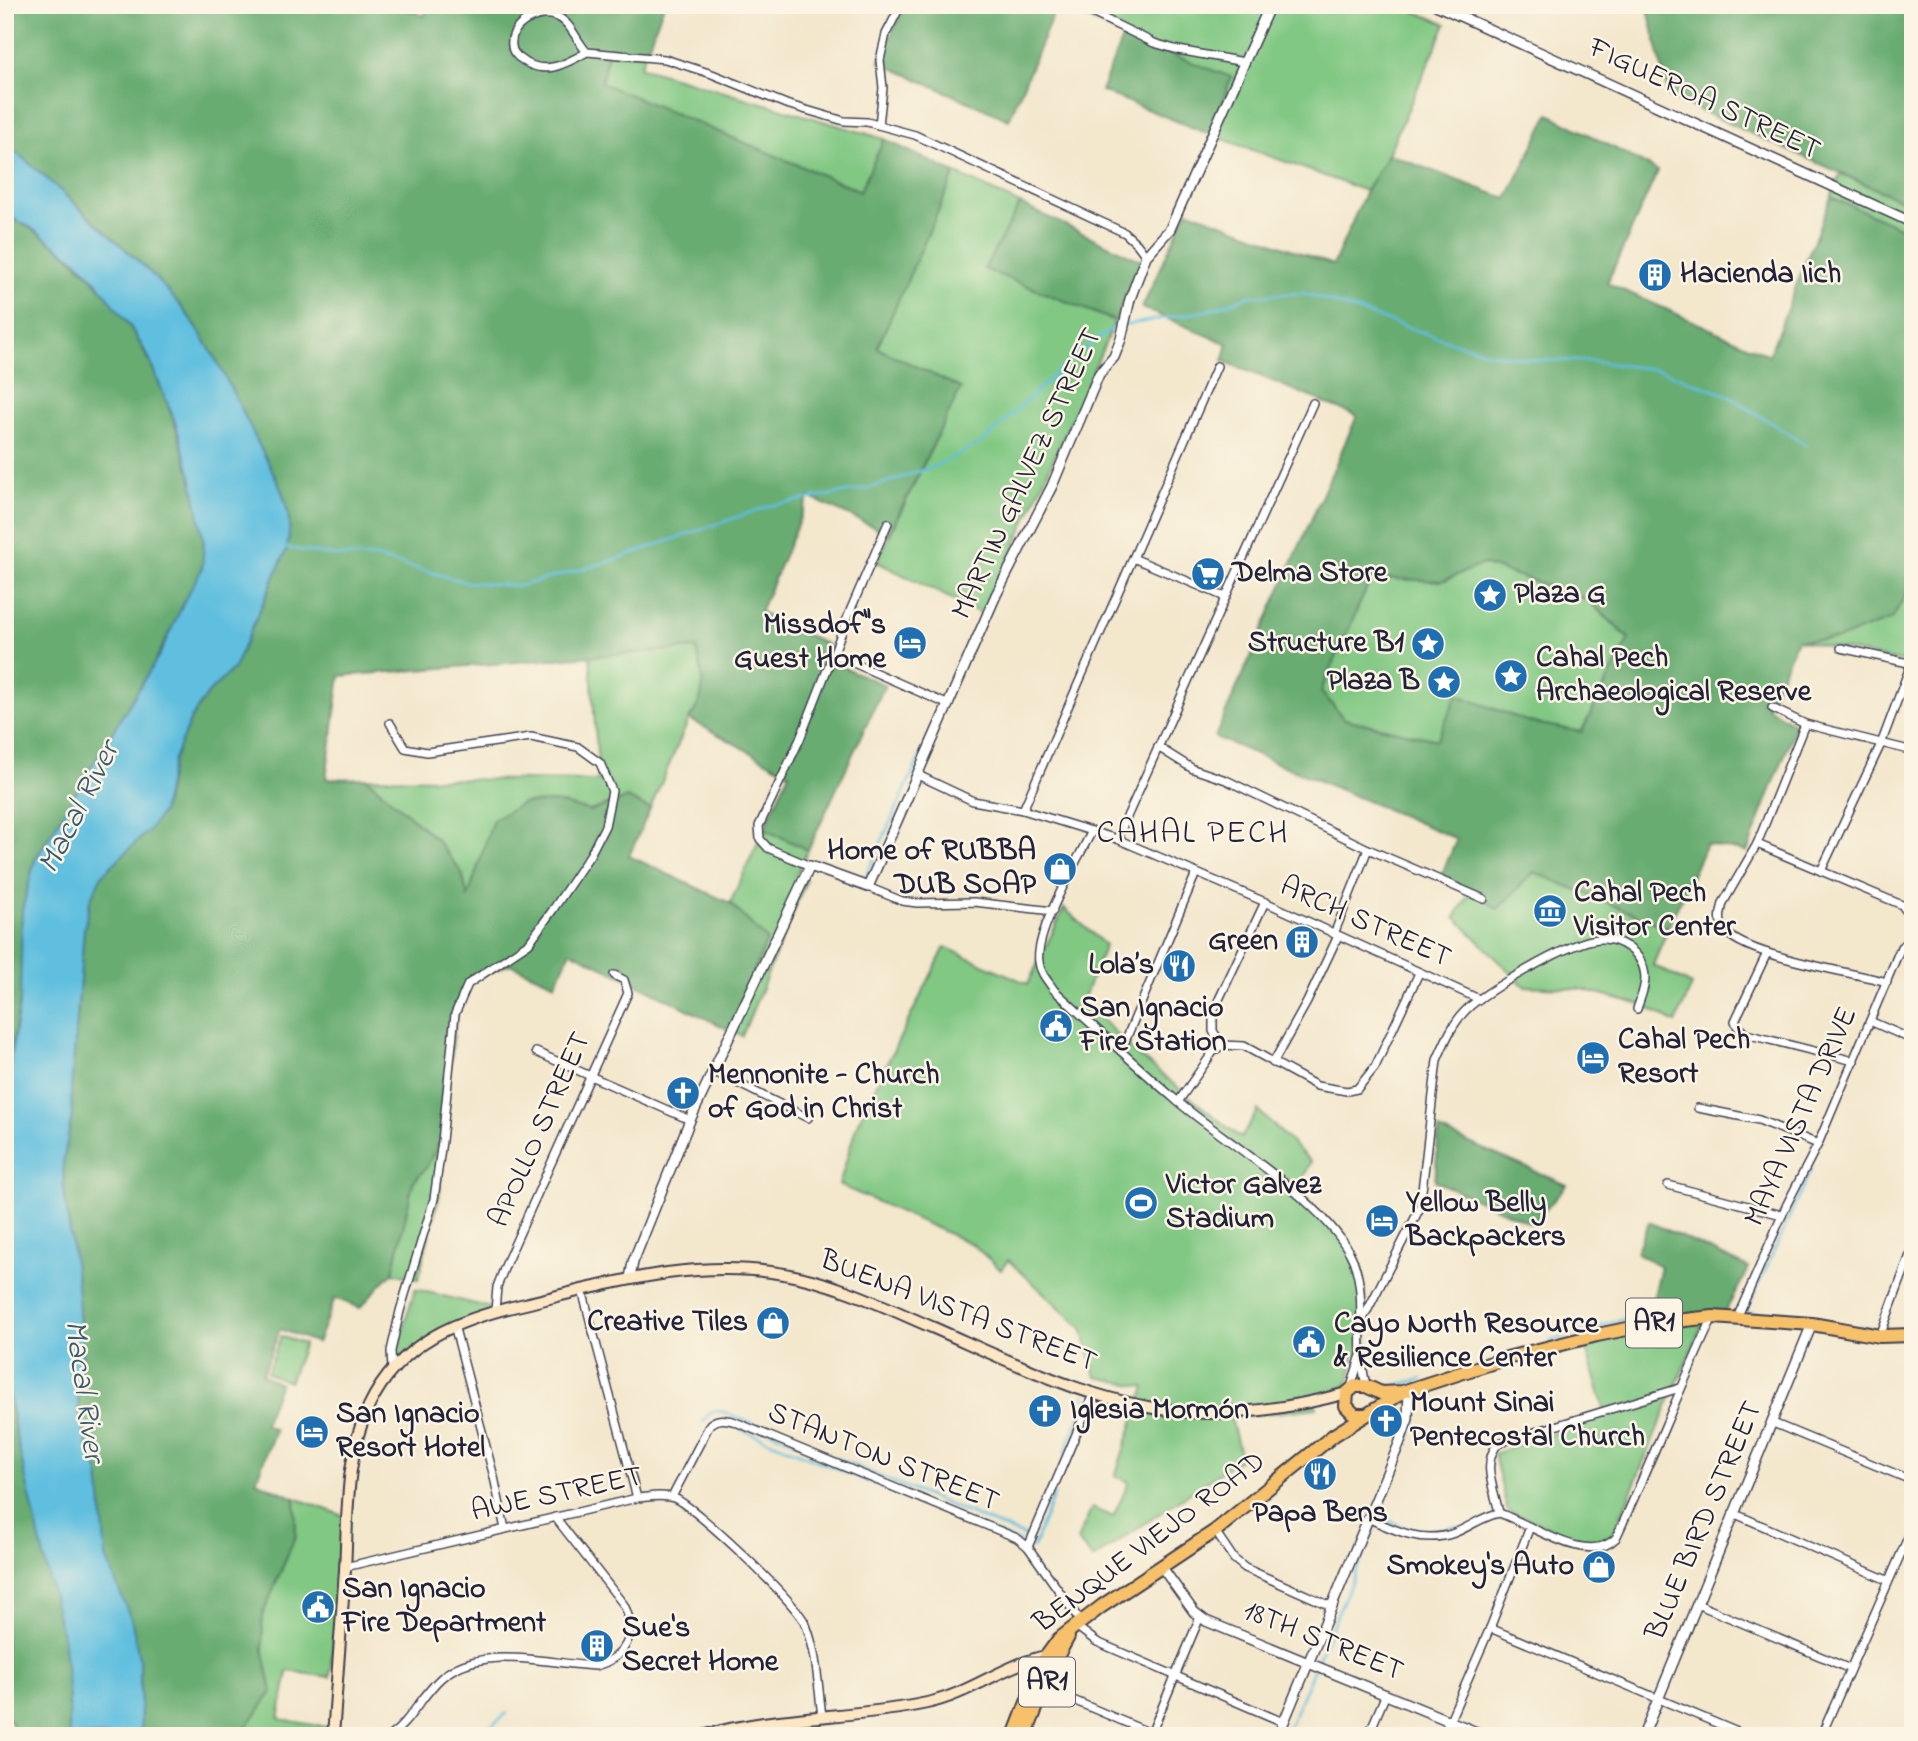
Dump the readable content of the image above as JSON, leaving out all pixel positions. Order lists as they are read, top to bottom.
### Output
{
  "streets": {
    "highway": ["AR1", "BENQUE VIEJO ROAD"],
    "main road": ["BUENA VISTA STREET"],
    "street": [
      "FIGUEROA STREET",
      "MARTIN GALVEZ STREET",
      "ARCH STREET",
      "MAYA VISTA DRIVE",
      "APOLLO STREET",
      "STANTON STREET",
      "AWE STREET",
      "BLUE BIRD STREET",
      "18TH STREET"
    ]
  },
  "crossings": [
    ["MARTIN GALVEZ STREET", "ARCH STREET"],
    ["MAYA VISTA DRIVE", "AR1"],
    ["APOLLO STREET", "BUENA VISTA STREET"],
    ["BUENA VISTA STREET", "AR1"],
    ["BUENA VISTA STREET", "AWE STREET"],
    ["BUENA VISTA STREET", "BENQUE VIEJO ROAD"],
    ["AR1", "STANTON STREET"],
    ["AR1", "BLUE BIRD STREET"],
    ["AR1", "BENQUE VIEJO ROAD"],
    ["STANTON STREET", "AWE STREET"],
    ["STANTON STREET", "BENQUE VIEJO ROAD"],
    ["AWE STREET", "BENQUE VIEJO ROAD"],
    ["BENQUE VIEJO ROAD", "18TH STREET"]
  ],
  "districts": ["CAHAL PECH"],
  "water": ["Macal River"],
  "places": {
    "building": ["Hacienda Iich", "Green", "Sue's Secret Home"],
    "supermarket": ["Delma Store"],
    "place": [
      "Plaza G",
      "Structure B1",
      "Cahal Pech Archaeological Reserve",
      "Plaza B"
    ],
    "hotel": [
      "Missdof\"s Guest Home",
      "Cahal Pech Resort",
      "Yellow Belly Backpackers",
      "San Ignacio Resort Hotel"
    ],
    "shop": ["Home of RUBBA DUB SOAP", "Creative Tiles", "Smokey's Auto"],
    "museum": ["Cahal Pech Visitor Center"],
    "restaurant": ["Lola’s", "Papa Bens"],
    "public building": ["San Ignacio Fire Station", "Cayo North Resource & Resilience Center", "San Ignacio Fire Department"],
    "church": ["Mennonite - Church of God in Christ", "Iglesia Mormón", "Mount Sinai Pentecostal Church"],
    "sports": ["Victor Galvez Stadium"]
  }
}
